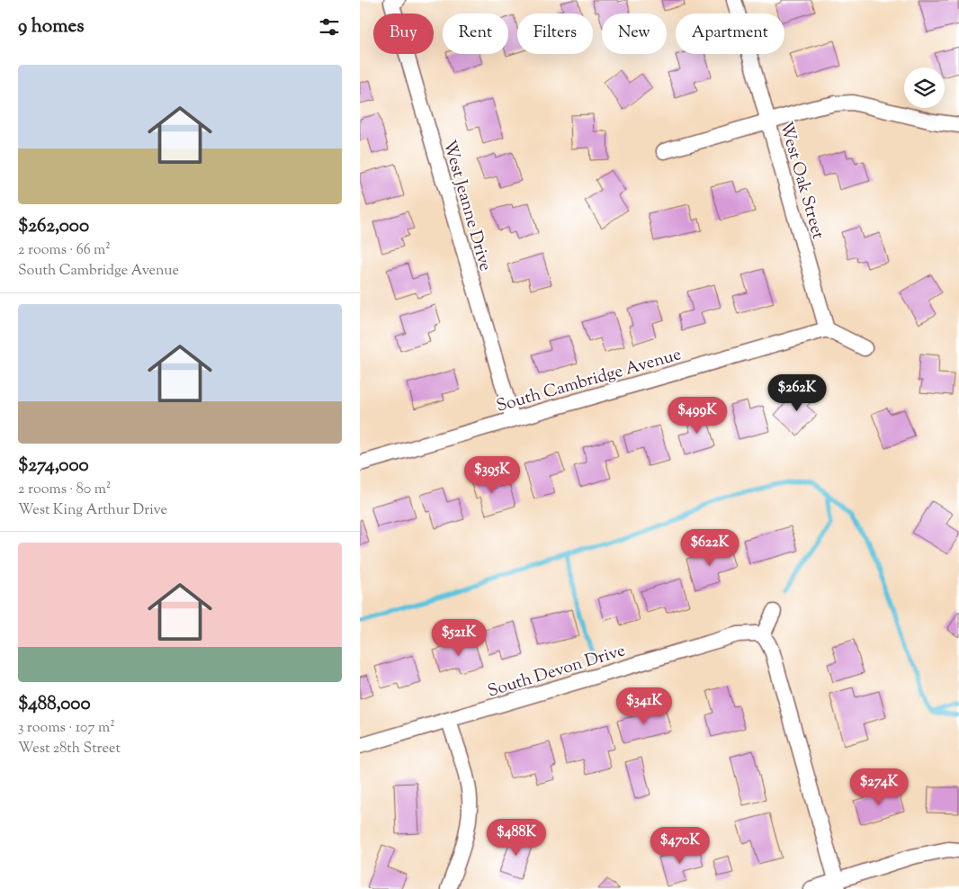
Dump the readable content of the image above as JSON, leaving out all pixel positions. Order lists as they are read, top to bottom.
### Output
{
  "streets": {
    "street": [
      "West Oak Street",
      "West Jeanne Drive",
      "South Cambridge Avenue",
      "South Devon Drive"
    ]
  },
  "crossings": [
    ["West Oak Street", "South Cambridge Avenue"],
    ["West Jeanne Drive", "South Cambridge Avenue"]
  ],
  "page": {
    "heading": "9 homes",
    "chip": [
      "Buy",
      "Rent",
      "Filters",
      "New",
      "Apartment"
    ],
    "list": [
      {
        "name": "$262,000",
        "note": "2 rooms · 66 m² · South Cambridge Avenue"
      },
      {
        "name": "$274,000",
        "note": "2 rooms · 80 m² · West King Arthur Drive"
      },
      {
        "name": "$488,000",
        "note": "3 rooms · 107 m² · West 28th Street"
      }
    ],
    "price": [
      "$262K",
      "$499K",
      "$395K",
      "$622K",
      "$521K",
      "$341K",
      "$274K",
      "$488K",
      "$470K"
    ]
  }
}
